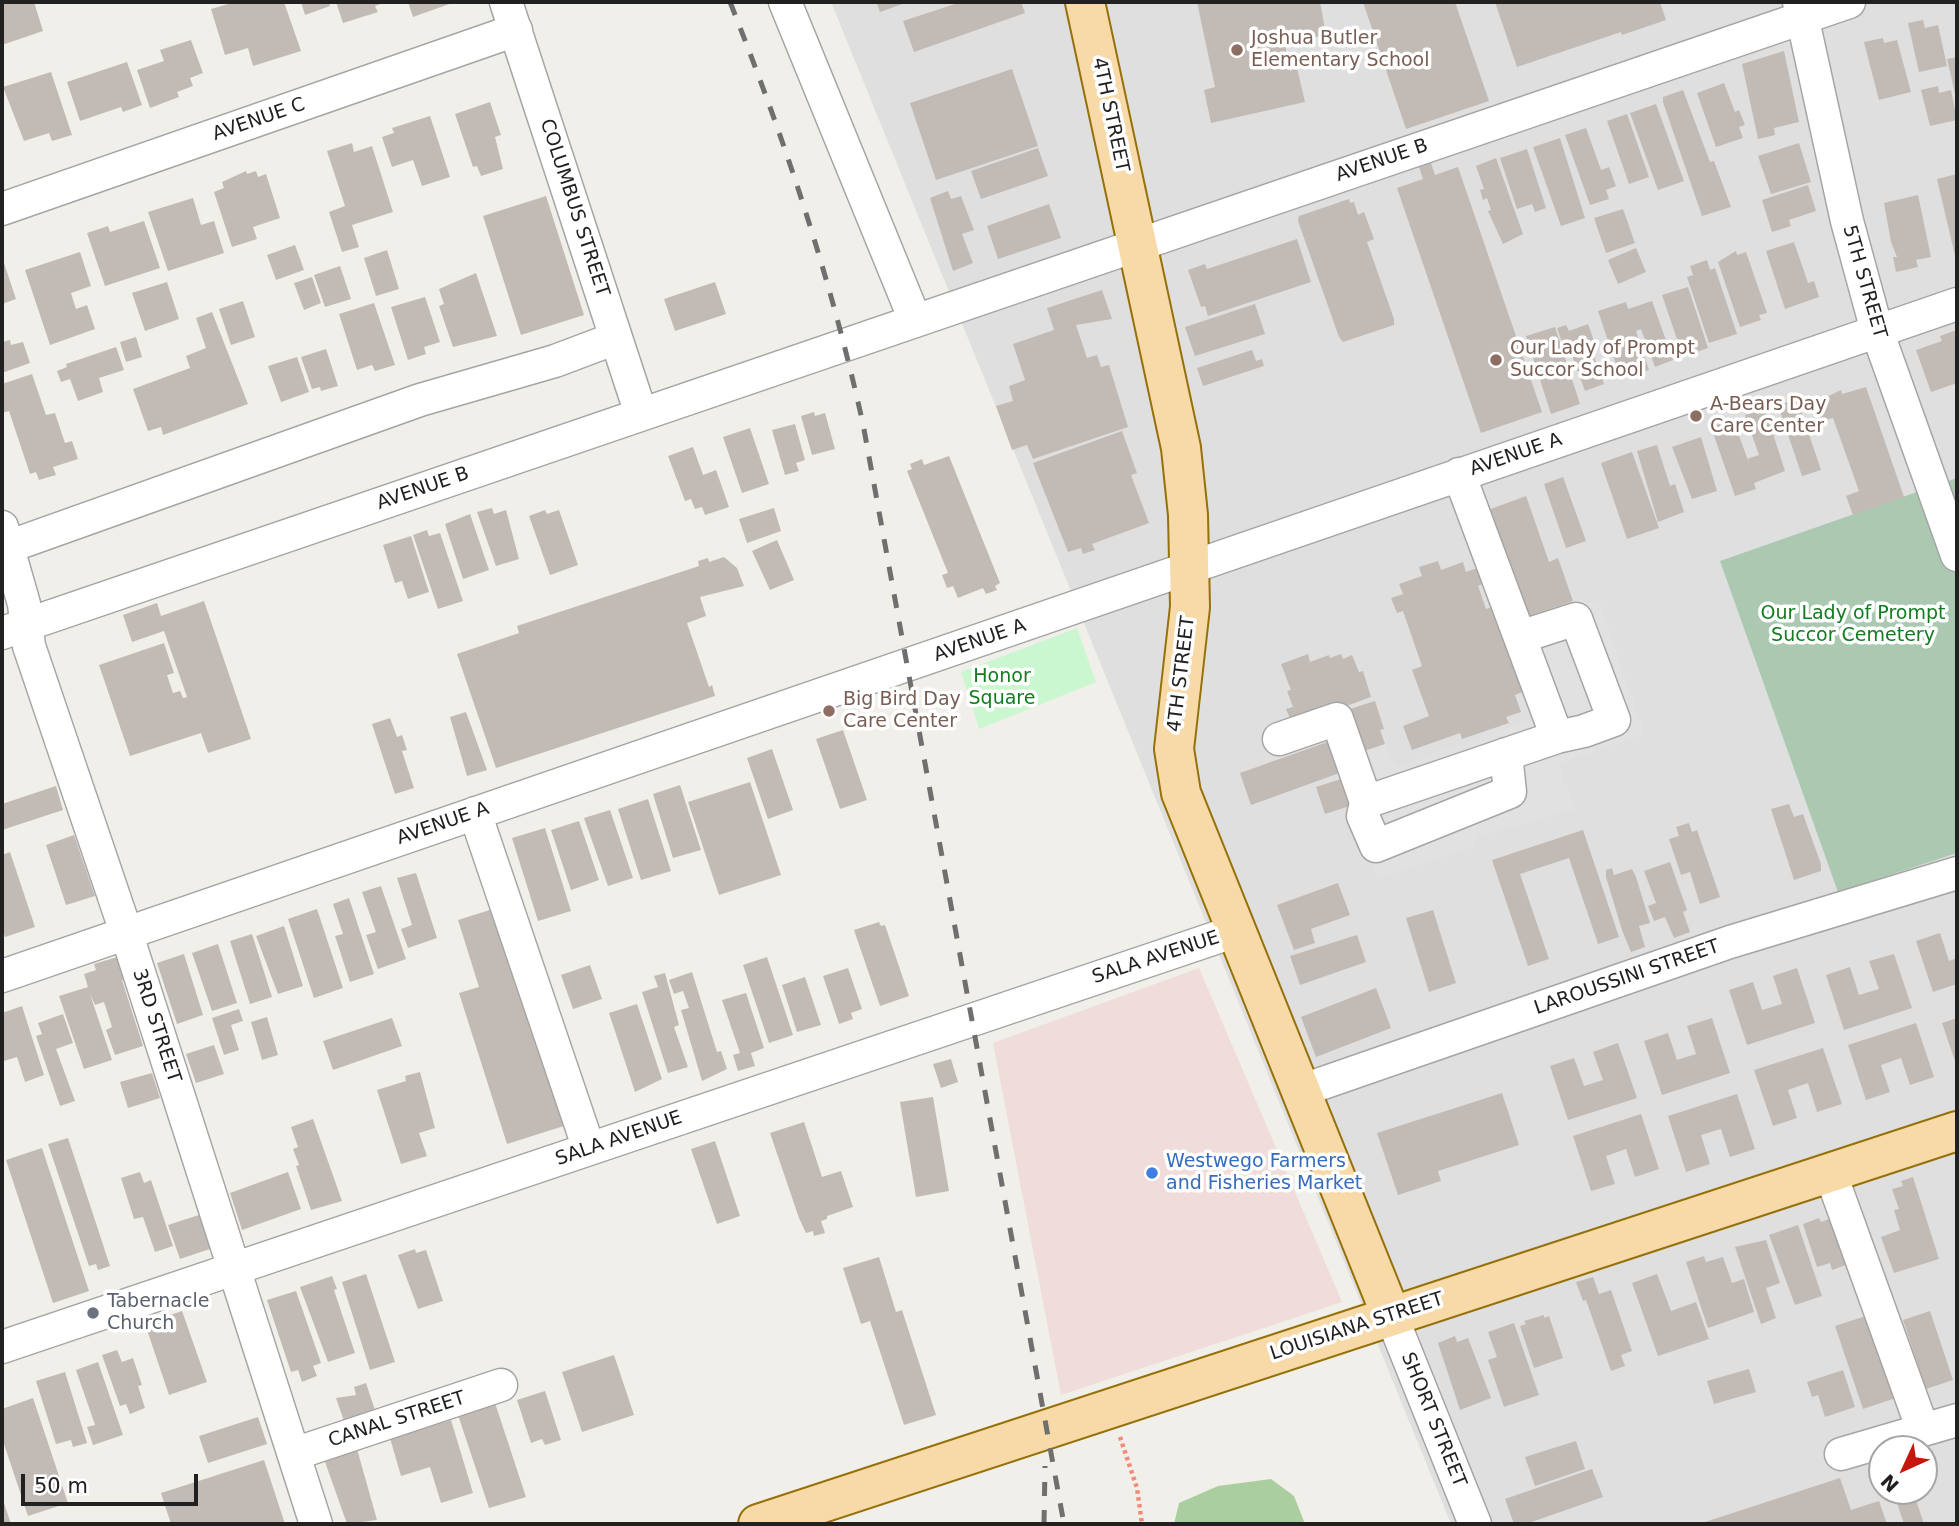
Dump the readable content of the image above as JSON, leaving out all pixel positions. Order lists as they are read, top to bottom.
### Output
{
  "streets": {
    "main road": ["4TH STREET", "LOUISIANA STREET"],
    "street": [
      "AVENUE C",
      "AVENUE B",
      "COLUMBUS STREET",
      "5TH STREET",
      "AVENUE A",
      "SALA AVENUE",
      "LAROUSSINI STREET",
      "3RD STREET",
      "CANAL STREET",
      "SHORT STREET"
    ]
  },
  "crossings": [
    ["4TH STREET", "AVENUE B"],
    ["4TH STREET", "AVENUE A"],
    ["4TH STREET", "SALA AVENUE"],
    ["4TH STREET", "LAROUSSINI STREET"],
    ["4TH STREET", "LOUISIANA STREET"],
    ["4TH STREET", "SHORT STREET"],
    ["AVENUE C", "COLUMBUS STREET"],
    ["AVENUE B", "COLUMBUS STREET"],
    ["AVENUE B", "5TH STREET"],
    ["AVENUE B", "3RD STREET"],
    ["5TH STREET", "AVENUE A"],
    ["AVENUE A", "3RD STREET"],
    ["SALA AVENUE", "3RD STREET"],
    ["3RD STREET", "CANAL STREET"],
    ["LOUISIANA STREET", "SHORT STREET"]
  ],
  "parks": ["Our Lady of Prompt Succor Cemetery", "Honor Square"],
  "places": [
    "Joshua Butler Elementary School",
    "Our Lady of Prompt Succor School",
    "A-Bears Day Care Center",
    "Big Bird Day Care Center",
    "Westwego Farmers and Fisheries Market",
    "Tabernacle Church"
  ],
  "scale_bar": "50 m",
  "north": "bottom left"
}
